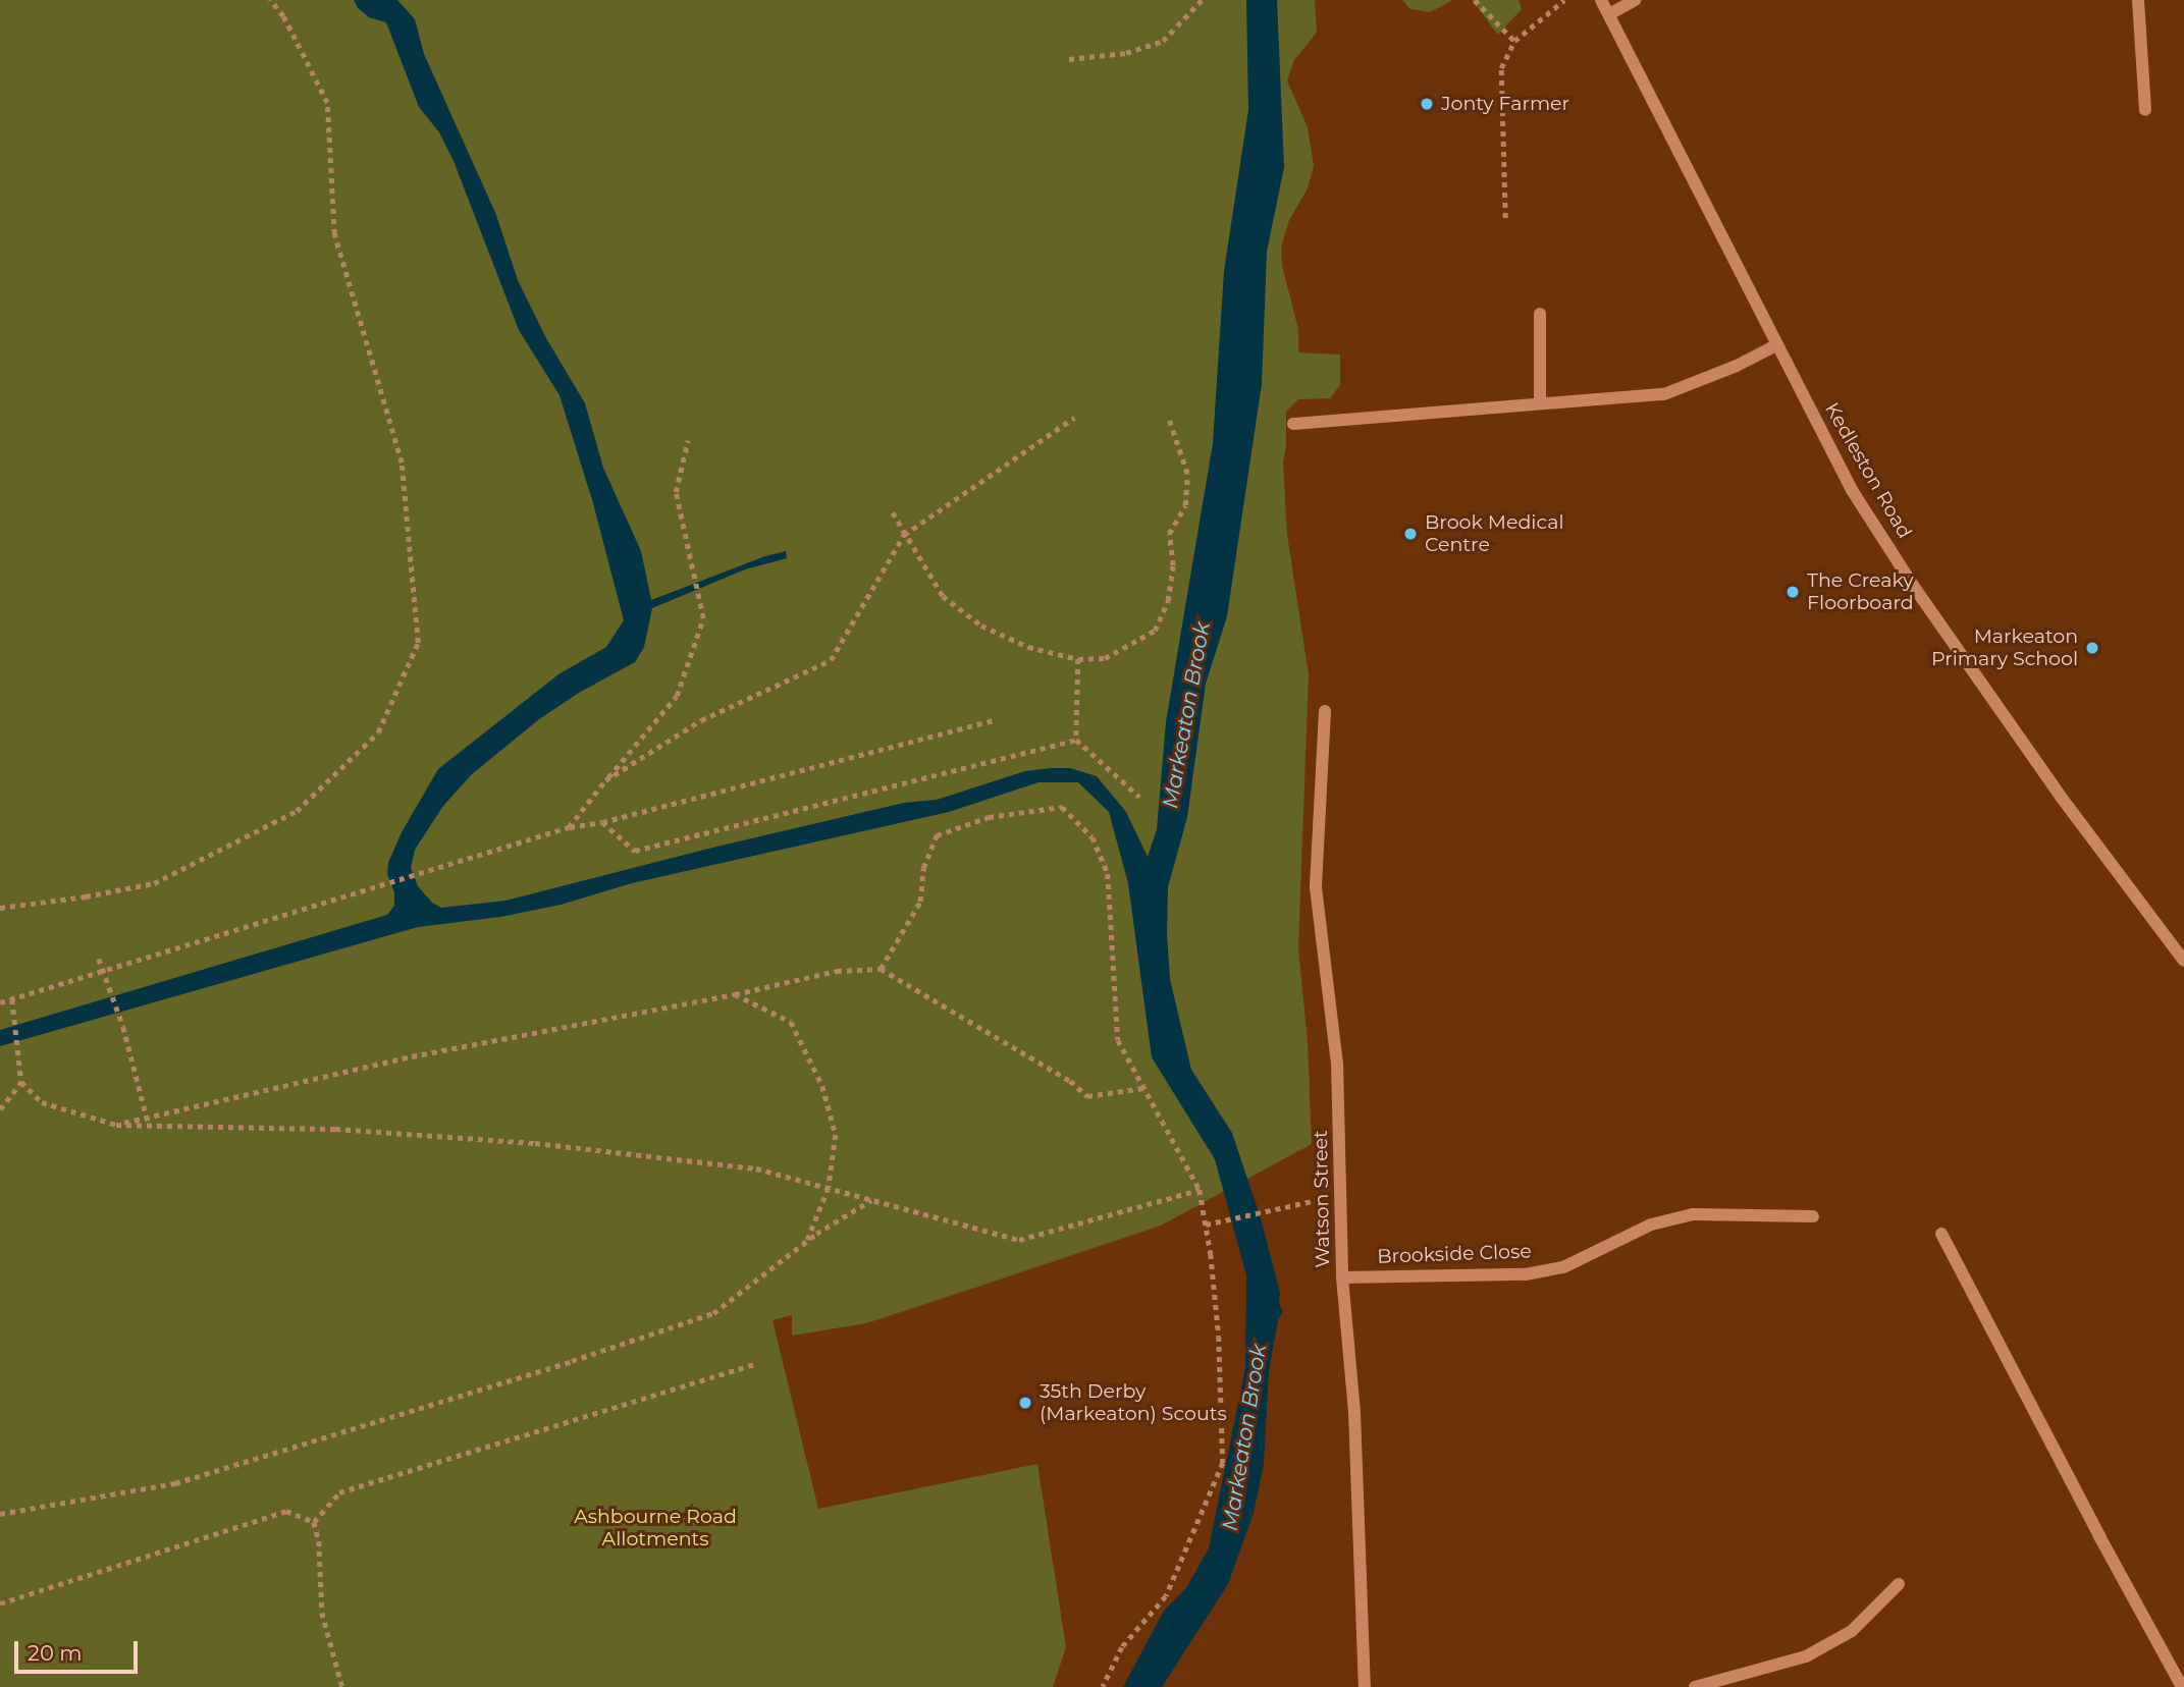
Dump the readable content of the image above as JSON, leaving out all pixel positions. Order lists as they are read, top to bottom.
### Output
{
  "streets": {
    "street": ["Kedleston Road", "Watson Street", "Brookside Close"]
  },
  "crossings": [
    ["Watson Street", "Brookside Close"]
  ],
  "water": ["Markeaton Brook"],
  "parks": ["Ashbourne Road Allotments"],
  "places": [
    "Jonty Farmer",
    "Brook Medical Centre",
    "The Creaky Floorboard",
    "Markeaton Primary School",
    "35th Derby (Markeaton) Scouts"
  ],
  "scale_bar": "20 m"
}
